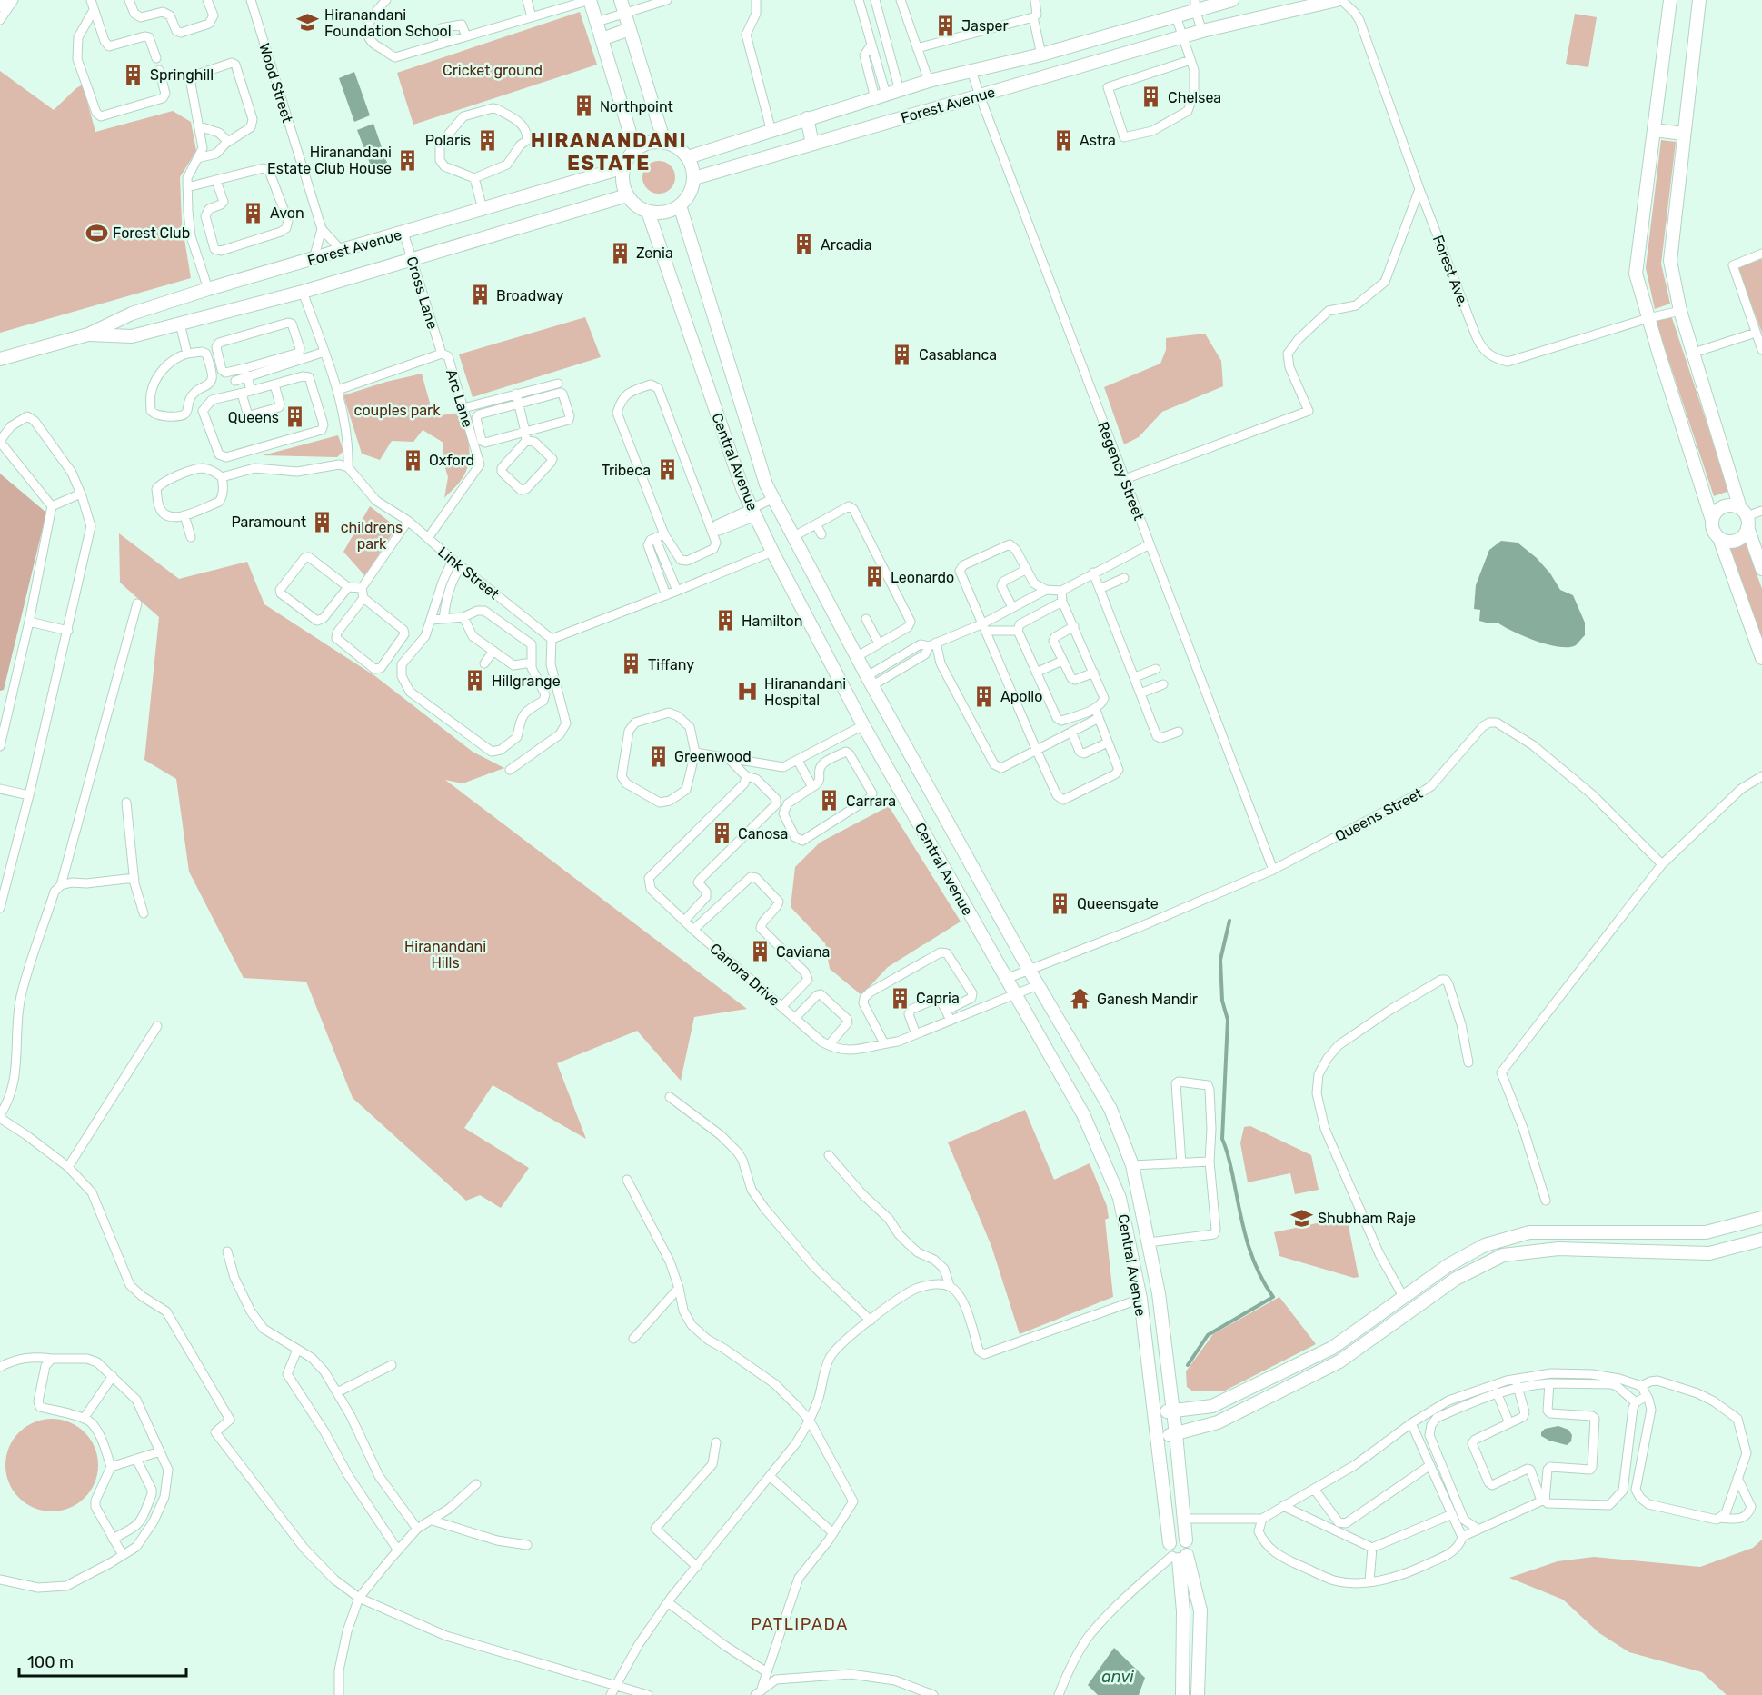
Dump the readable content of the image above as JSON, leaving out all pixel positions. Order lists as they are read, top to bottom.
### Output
{
  "streets": {
    "street": [
      "Wood Street",
      "Forest Avenue",
      "Forest Ave.",
      "Cross Lane",
      "Arc Lane",
      "Central Avenue",
      "Regency Street",
      "Link Street",
      "Queens Street",
      "Canora Drive"
    ]
  },
  "crossings": [
    ["Forest Avenue", "Cross Lane"],
    ["Forest Avenue", "Central Avenue"],
    ["Forest Avenue", "Regency Street"],
    ["Cross Lane", "Arc Lane"],
    ["Arc Lane", "Link Street"],
    ["Central Avenue", "Queens Street"],
    ["Central Avenue", "Canora Drive"],
    ["Regency Street", "Queens Street"]
  ],
  "districts": ["HIRANANDANI ESTATE", "PATLIPADA"],
  "water": ["anvi"],
  "parks": [
    "Cricket ground",
    "couples park",
    "childrens park",
    "Hiranandani Hills"
  ],
  "places": {
    "school or university": ["Hiranandani Foundation School", "Shubham Raje"],
    "building": [
      "Jasper",
      "Springhill",
      "Chelsea",
      "Northpoint",
      "Polaris",
      "Astra",
      "Hiranandani Estate Club House",
      "Avon",
      "Arcadia",
      "Zenia",
      "Broadway",
      "Casablanca",
      "Queens",
      "Oxford",
      "Tribeca",
      "Paramount",
      "Leonardo",
      "Hamilton",
      "Tiffany",
      "Hillgrange",
      "Apollo",
      "Greenwood",
      "Carrara",
      "Canosa",
      "Queensgate",
      "Caviana",
      "Capria"
    ],
    "sports": ["Forest Club"],
    "hospital": ["Hiranandani Hospital"],
    "temple": ["Ganesh Mandir"]
  },
  "scale_bar": "100 m"
}
